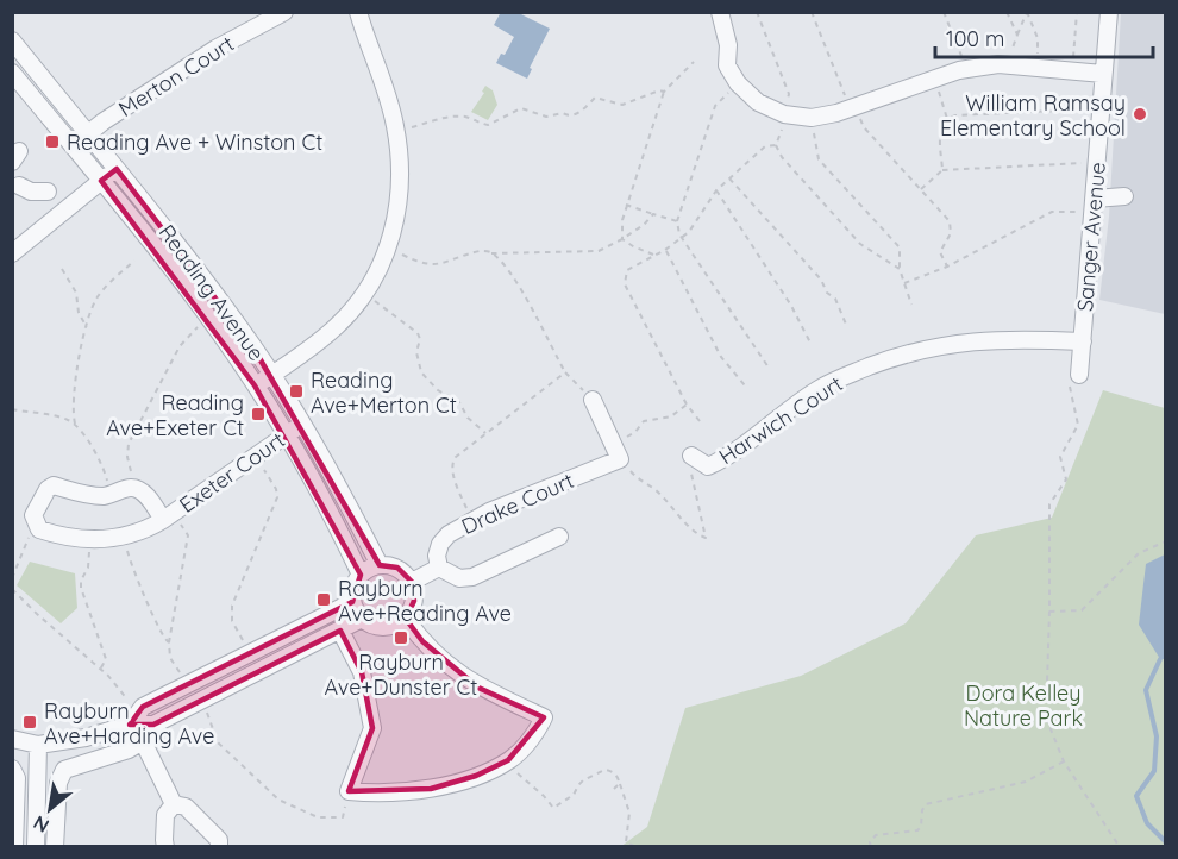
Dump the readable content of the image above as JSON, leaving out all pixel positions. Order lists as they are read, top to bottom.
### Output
{
  "streets": {
    "street": [
      "Merton Court",
      "Sanger Avenue",
      "Reading Avenue",
      "Harwich Court",
      "Exeter Court",
      "Drake Court"
    ]
  },
  "crossings": [
    ["Merton Court", "Reading Avenue"],
    ["Sanger Avenue", "Harwich Court"],
    ["Reading Avenue", "Exeter Court"]
  ],
  "parks": ["Dora Kelley Nature Park"],
  "places": {
    "other": ["William Ramsay Elementary School"],
    "transit": [
      "Reading Ave + Winston Ct",
      "Reading Ave+Merton Ct",
      "Reading Ave+Exeter Ct",
      "Rayburn Ave+Reading Ave",
      "Rayburn Ave+Dunster Ct",
      "Rayburn Ave+Harding Ave"
    ]
  },
  "scale_bar": "100 m",
  "north": "bottom left"
}
